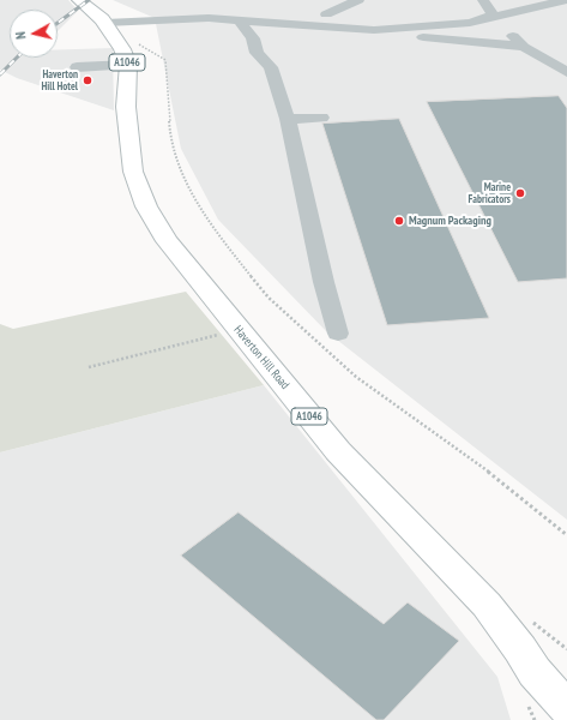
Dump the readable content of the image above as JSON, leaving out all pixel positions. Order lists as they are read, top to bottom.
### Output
{
  "streets": {
    "main road": ["A1046", "Haverton Hill Road"]
  },
  "places": ["Haverton Hill Hotel", "Marine Fabricators", "Magnum Packaging"],
  "north": "left"
}
